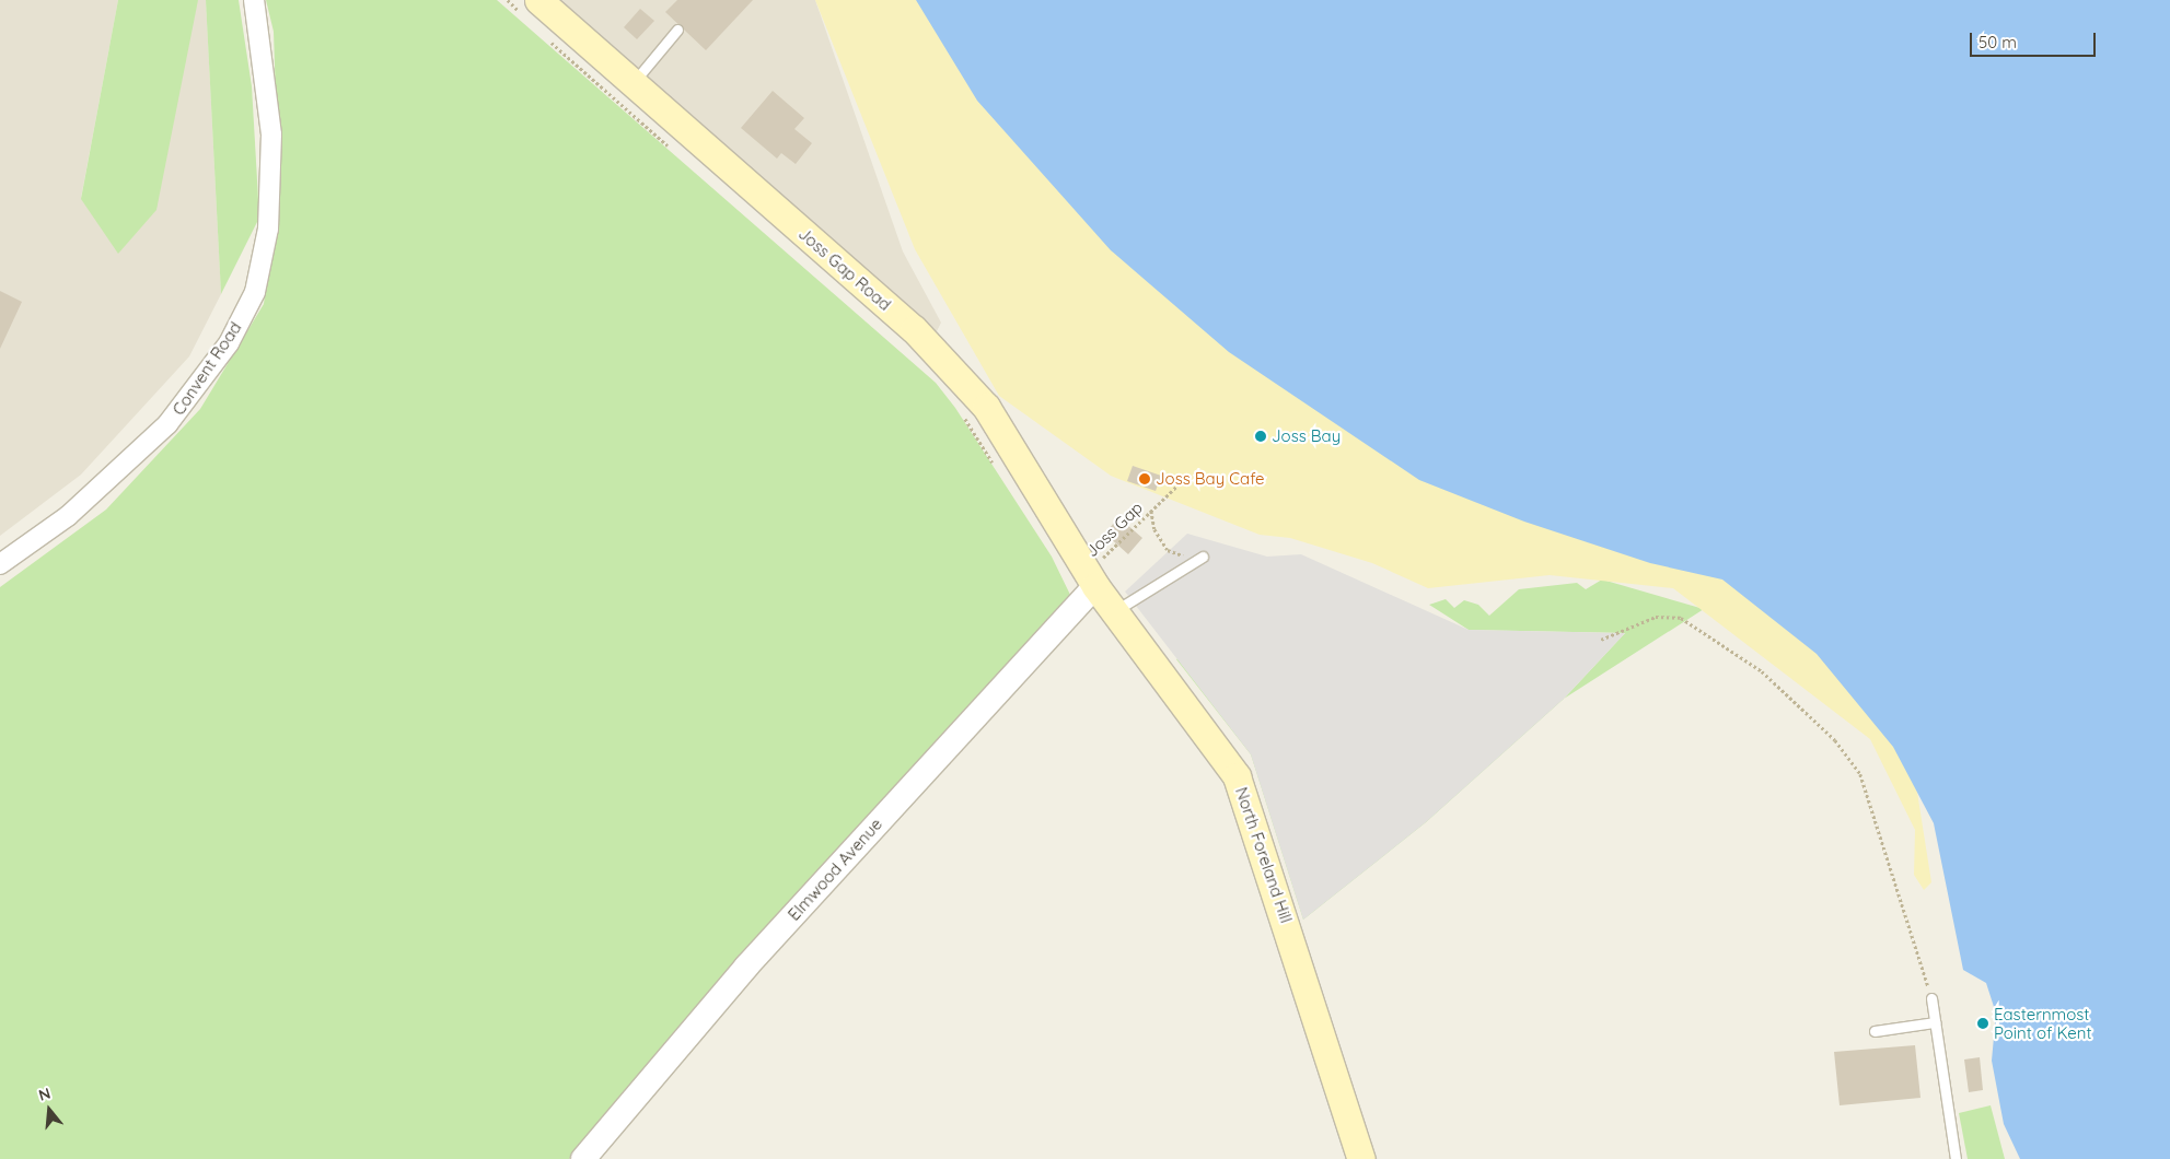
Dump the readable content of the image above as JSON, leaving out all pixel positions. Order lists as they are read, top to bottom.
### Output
{
  "streets": {
    "main road": ["Joss Gap Road", "North Foreland Hill"],
    "street": ["Convent Road", "Elmwood Avenue"],
    "path": ["Joss Gap"]
  },
  "crossings": [
    ["Joss Gap Road", "Joss Gap"],
    ["Joss Gap Road", "North Foreland Hill"],
    ["Joss Gap Road", "Elmwood Avenue"],
    ["Joss Gap", "North Foreland Hill"],
    ["Joss Gap", "Elmwood Avenue"],
    ["North Foreland Hill", "Elmwood Avenue"]
  ],
  "places": ["Joss Bay", "Joss Bay Cafe", "Easternmost Point of Kent"],
  "scale_bar": "50 m",
  "north": "top"
}
